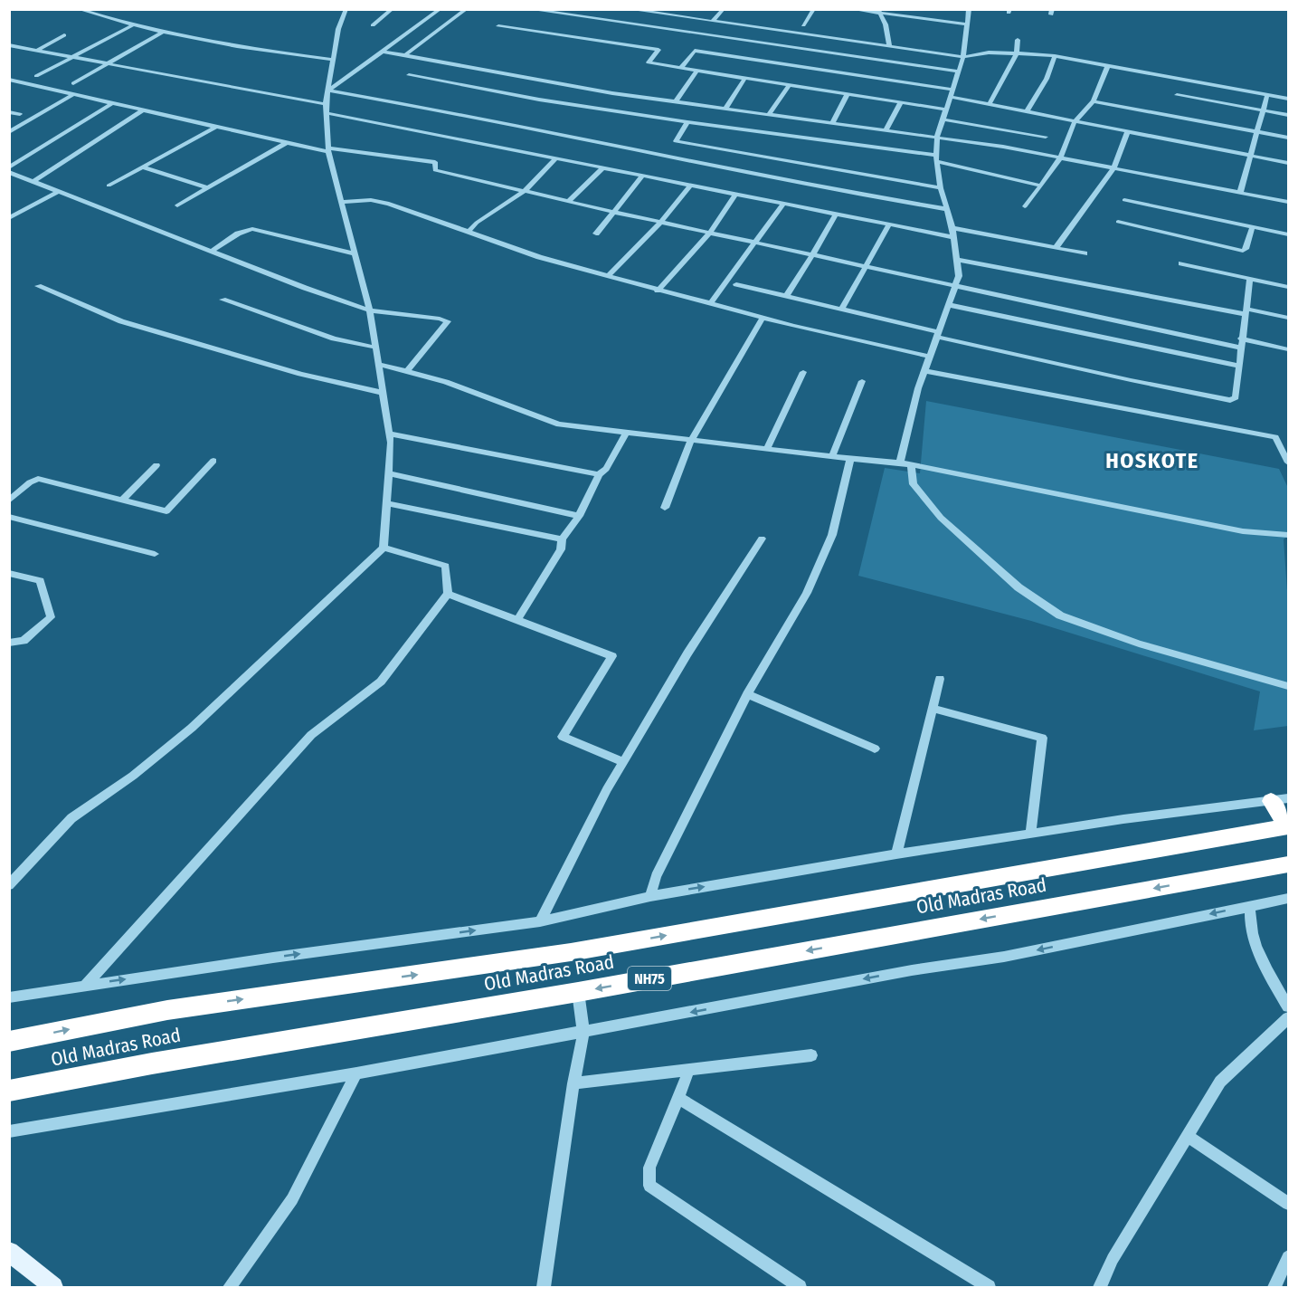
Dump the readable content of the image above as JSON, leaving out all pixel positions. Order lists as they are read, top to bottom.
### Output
{
  "streets": {
    "highway": ["Old Madras Road", "NH75"]
  },
  "districts": ["HOSKOTE"]
}
